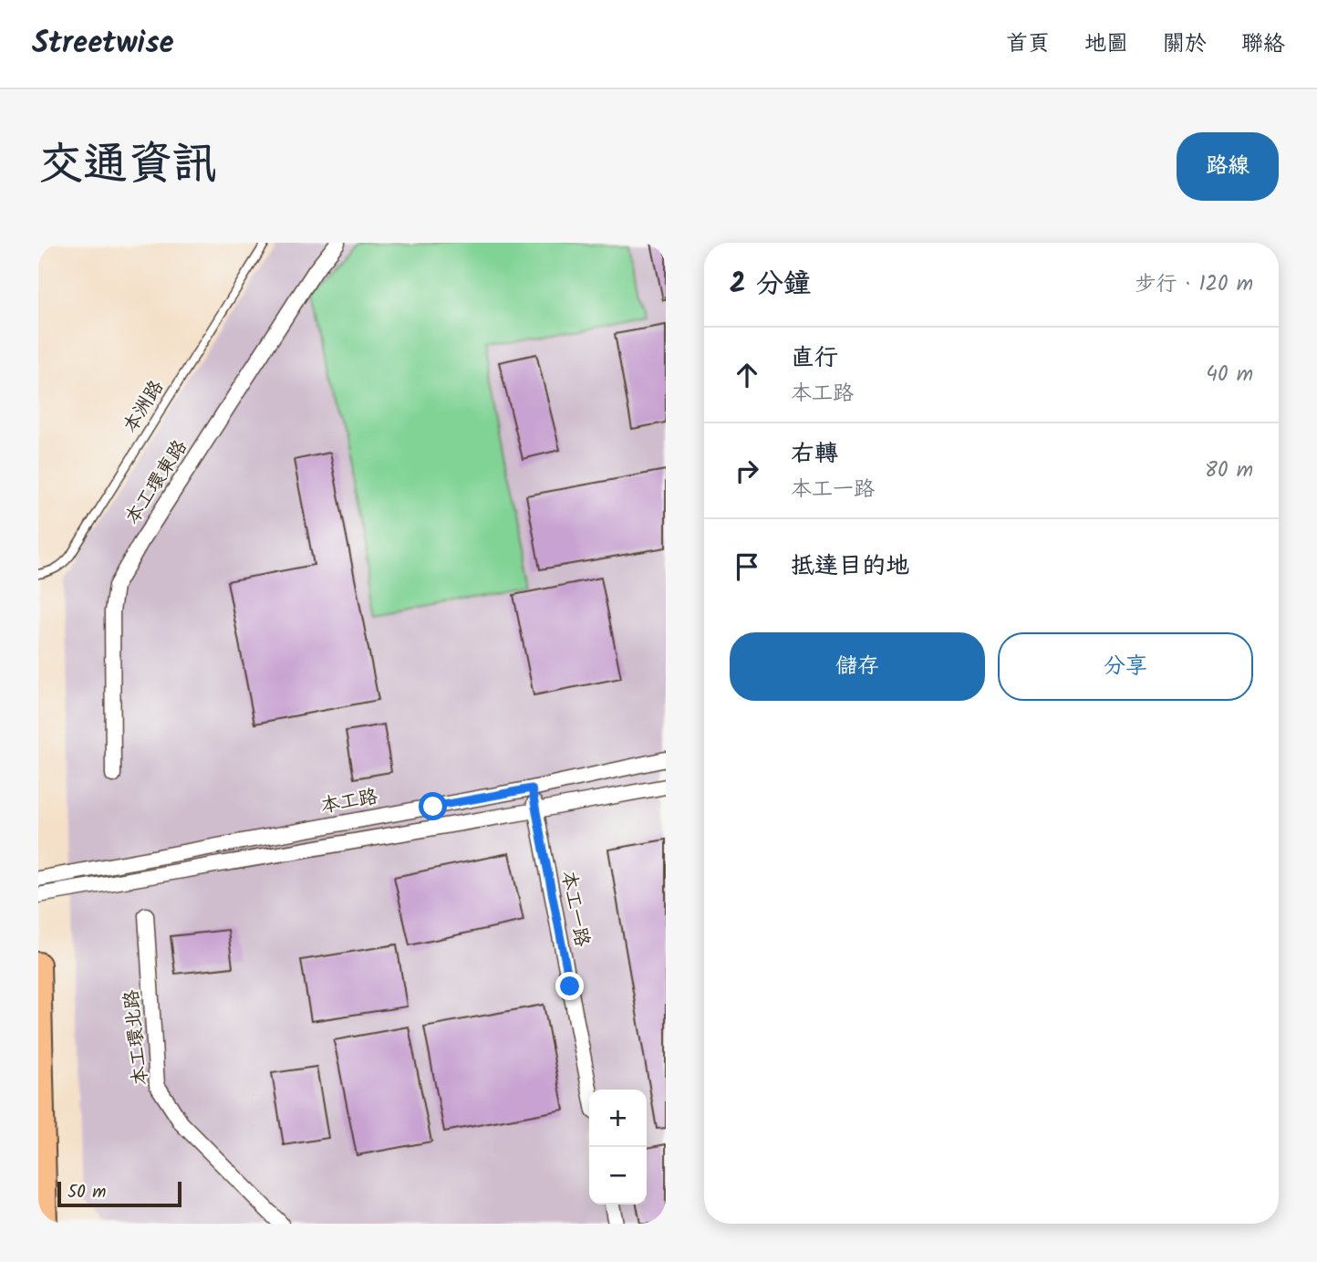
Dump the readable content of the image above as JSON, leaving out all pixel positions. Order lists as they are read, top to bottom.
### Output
{
  "streets": {
    "street": [
      "本工環東路",
      "本工路",
      "本工一路",
      "本工環北路"
    ],
    "lane": ["本洲路"]
  },
  "crossings": [
    ["本工路", "本工一路"]
  ],
  "scale_bar": "50 m",
  "page": {
    "header": "Streetwise",
    "nav": [
      "首頁",
      "地圖",
      "關於",
      "聯絡"
    ],
    "title": "交通資訊",
    "buttons": [
      "路線",
      ["儲存", "分享"]
    ],
    "heading": ["2 分鐘", "步行 · 120 m"],
    "list": [
      ["直行", "本工路", "40 m"],
      ["右轉", "本工一路", "80 m"],
      "抵達目的地"
    ],
    "map_buttons": ["+", "−"],
    "scale": "50 m"
  }
}
